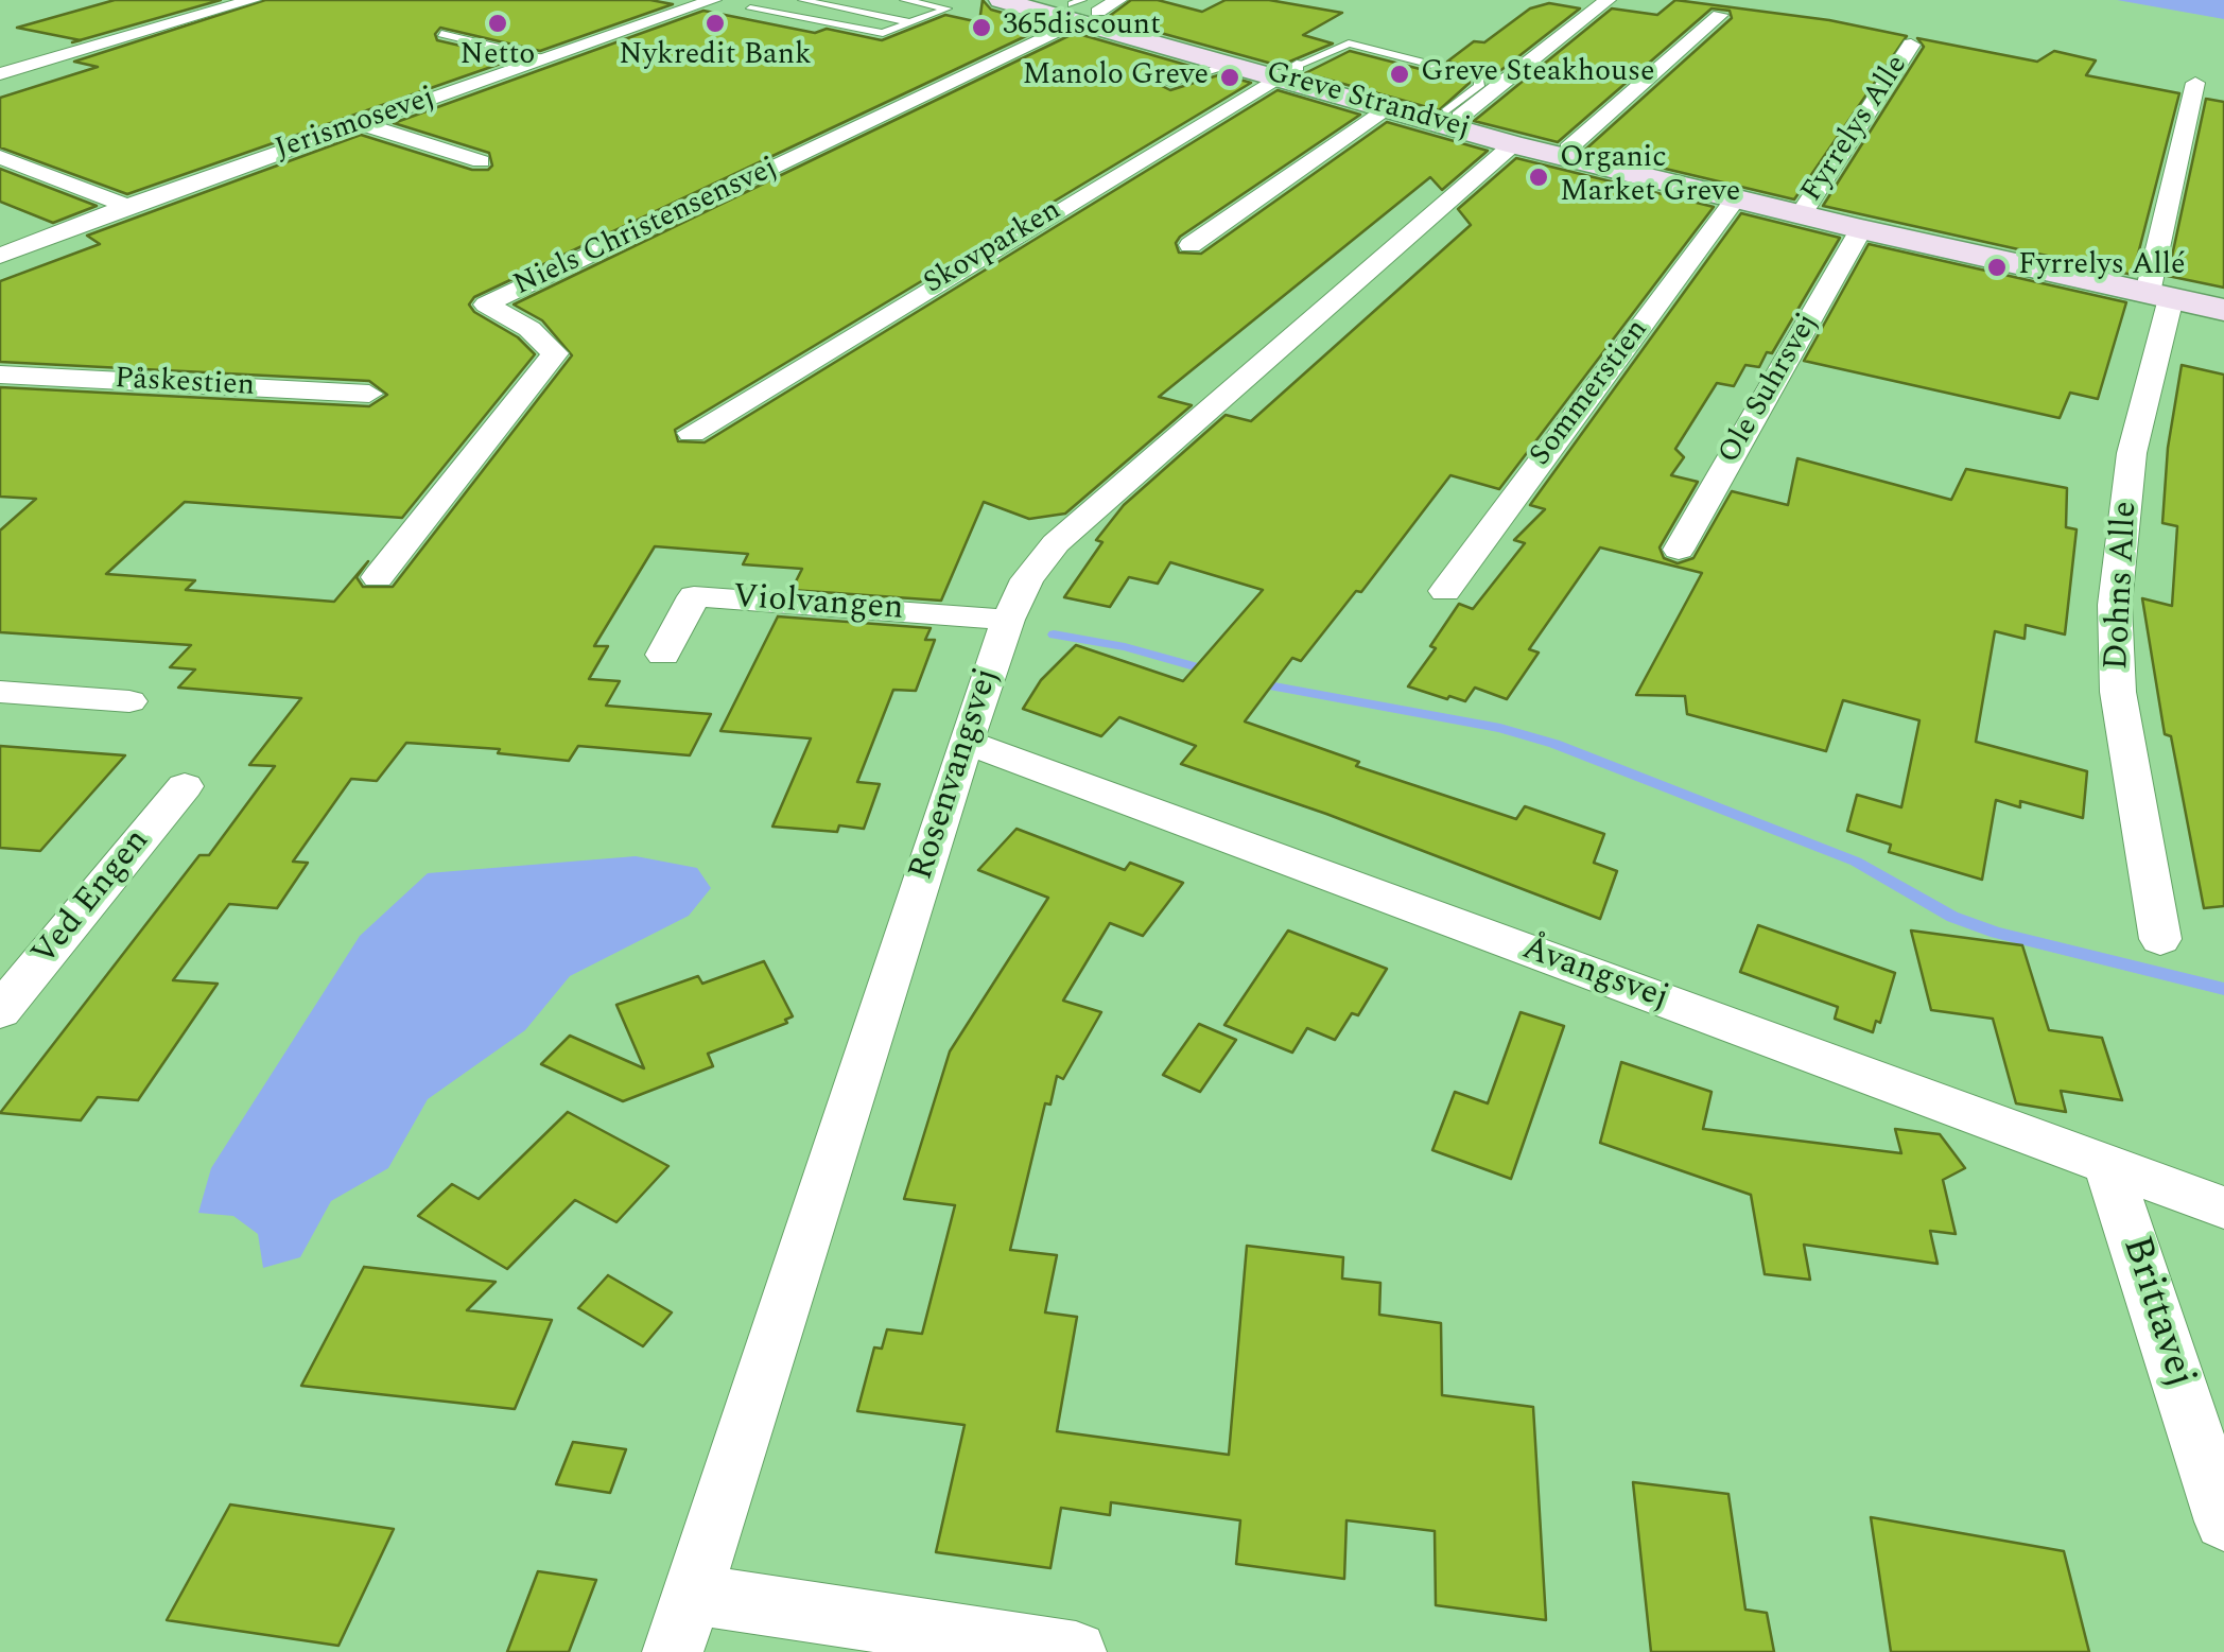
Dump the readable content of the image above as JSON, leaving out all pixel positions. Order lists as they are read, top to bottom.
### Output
{
  "streets": {
    "main road": ["Greve Strandvej"],
    "street": [
      "Jerismosevej",
      "Fyrrelys Alle",
      "Niels Christensensvej",
      "Skovparken",
      "Påskestien",
      "Ole Suhrsvej",
      "Sommerstien",
      "Dohns Alle",
      "Violvangen",
      "Rosenvangsvej",
      "Ved Engen",
      "Åvangsvej",
      "Brittavej"
    ]
  },
  "crossings": [
    ["Greve Strandvej", "Fyrrelys Alle"],
    ["Greve Strandvej", "Niels Christensensvej"],
    ["Greve Strandvej", "Skovparken"],
    ["Greve Strandvej", "Ole Suhrsvej"],
    ["Greve Strandvej", "Sommerstien"],
    ["Greve Strandvej", "Dohns Alle"],
    ["Greve Strandvej", "Rosenvangsvej"],
    ["Violvangen", "Rosenvangsvej"],
    ["Rosenvangsvej", "Åvangsvej"],
    ["Åvangsvej", "Brittavej"]
  ],
  "places": [
    "Netto",
    "Nykredit Bank",
    "365discount",
    "Greve Steakhouse",
    "Manolo Greve",
    "Organic Market Greve",
    "Fyrrelys Allé"
  ]
}
